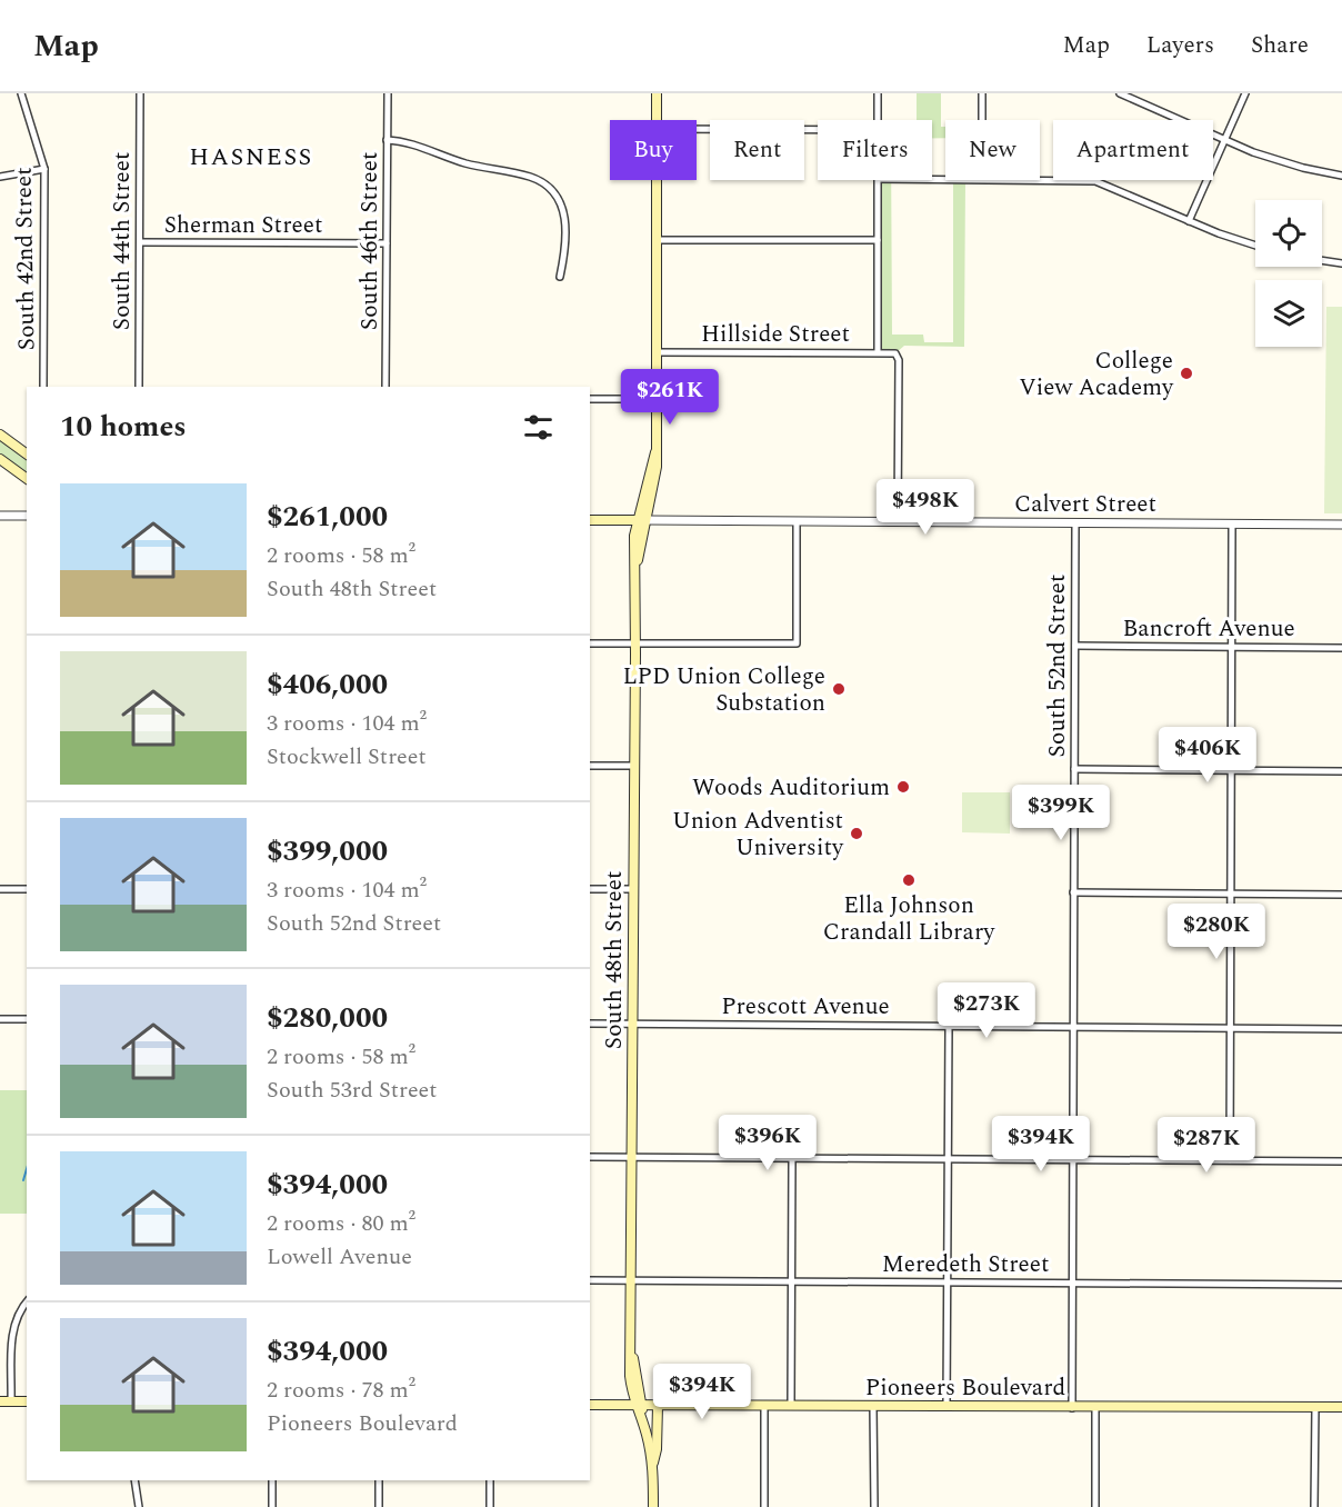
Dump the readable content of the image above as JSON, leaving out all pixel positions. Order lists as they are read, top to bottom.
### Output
{
  "streets": {
    "main road": ["Calvert Street", "South 48th Street", "Pioneers Boulevard"],
    "street": [
      "Sherman Street",
      "South 44th Street",
      "South 46th Street",
      "South 42nd Street",
      "Hillside Street",
      "Bancroft Avenue",
      "South 52nd Street",
      "Prescott Avenue",
      "Meredeth Street"
    ]
  },
  "crossings": [
    ["Sherman Street", "South 44th Street"],
    ["Sherman Street", "South 46th Street"],
    ["Hillside Street", "Calvert Street"],
    ["Hillside Street", "South 48th Street"],
    ["Calvert Street", "South 52nd Street"],
    ["Calvert Street", "South 48th Street"],
    ["Bancroft Avenue", "South 52nd Street"],
    ["South 52nd Street", "Prescott Avenue"],
    ["South 52nd Street", "Meredeth Street"],
    ["South 52nd Street", "Pioneers Boulevard"],
    ["South 48th Street", "Prescott Avenue"],
    ["South 48th Street", "Meredeth Street"],
    ["South 48th Street", "Pioneers Boulevard"]
  ],
  "districts": ["HASNESS"],
  "places": [
    "College View Academy",
    "LPD Union College Substation",
    "Woods Auditorium",
    "Union Adventist University",
    "Ella Johnson Crandall Library"
  ],
  "page": {
    "header": "Map",
    "nav": ["Map", "Layers", "Share"],
    "chip": [
      "Buy",
      "Rent",
      "Filters",
      "New",
      "Apartment"
    ],
    "price": [
      "$261K",
      "$498K",
      "$406K",
      "$399K",
      "$280K",
      "$273K",
      "$396K",
      "$394K",
      "$287K",
      "$394K"
    ],
    "heading": "10 homes",
    "list": [
      {
        "name": "$261,000",
        "note": "2 rooms · 58 m² · South 48th Street"
      },
      {
        "name": "$406,000",
        "note": "3 rooms · 104 m² · Stockwell Street"
      },
      {
        "name": "$399,000",
        "note": "3 rooms · 104 m² · South 52nd Street"
      },
      {
        "name": "$280,000",
        "note": "2 rooms · 58 m² · South 53rd Street"
      },
      {
        "name": "$394,000",
        "note": "2 rooms · 80 m² · Lowell Avenue"
      },
      {
        "name": "$394,000",
        "note": "2 rooms · 78 m² · Pioneers Boulevard"
      }
    ]
  }
}
